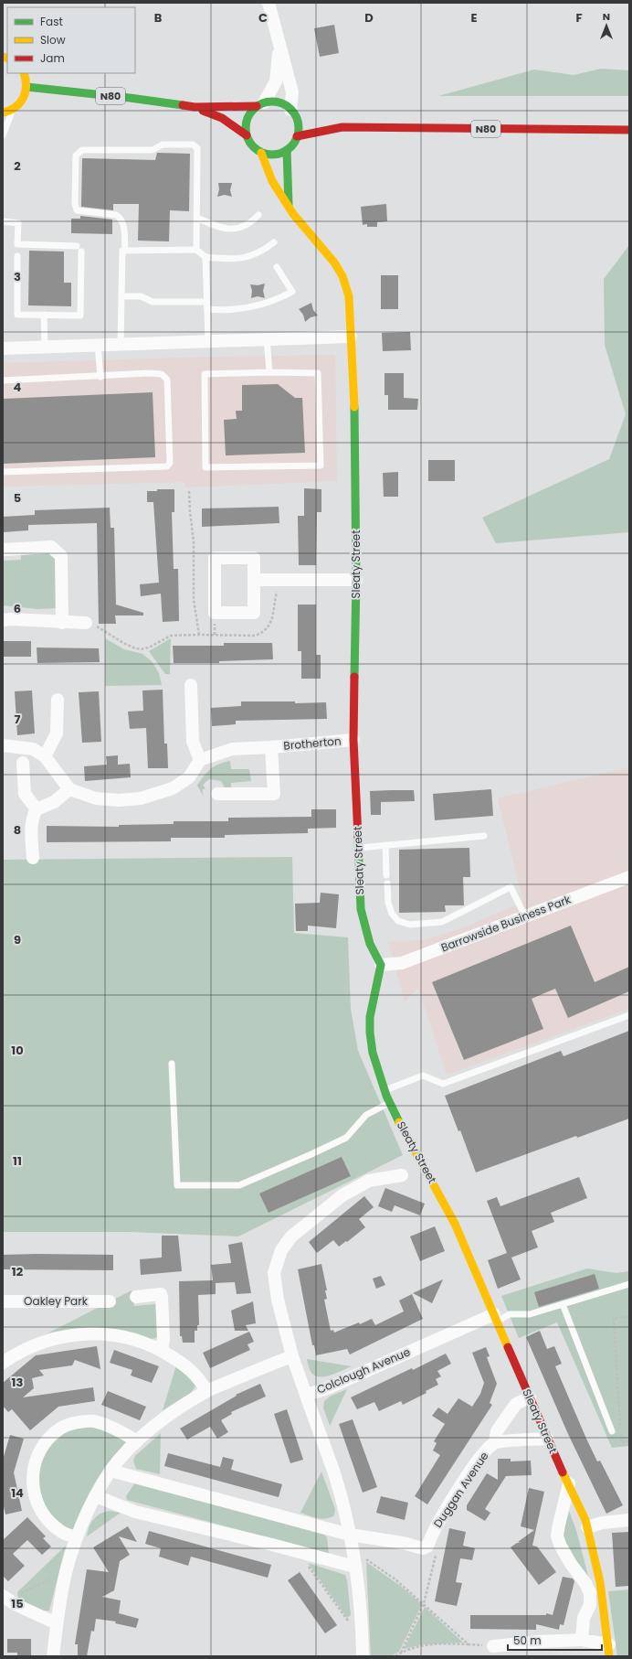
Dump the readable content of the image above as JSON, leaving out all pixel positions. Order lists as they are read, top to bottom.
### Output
{
  "streets": {
    "street": [
      "N80",
      "Sleaty Street",
      "Brotherton",
      "Barrowside Business Park",
      "Oakley Park",
      "Colclough Avenue",
      "Duggan Avenue"
    ]
  },
  "crossings": [
    ["N80", "Sleaty Street"],
    ["Sleaty Street", "Brotherton"],
    ["Sleaty Street", "Barrowside Business Park"],
    ["Sleaty Street", "Colclough Avenue"],
    ["Sleaty Street", "Duggan Avenue"]
  ],
  "legend": ["Fast", "Slow", "Jam"],
  "scale_bar": "50 m",
  "north": "top",
  "grid": {
    "columns": [
      "B",
      "C",
      "D",
      "E",
      "F"
    ],
    "rows": [
      "2",
      "3",
      "4",
      "5",
      "6",
      "7",
      "8",
      "9",
      "10",
      "11",
      "12",
      "13",
      "14",
      "15"
    ]
  }
}
